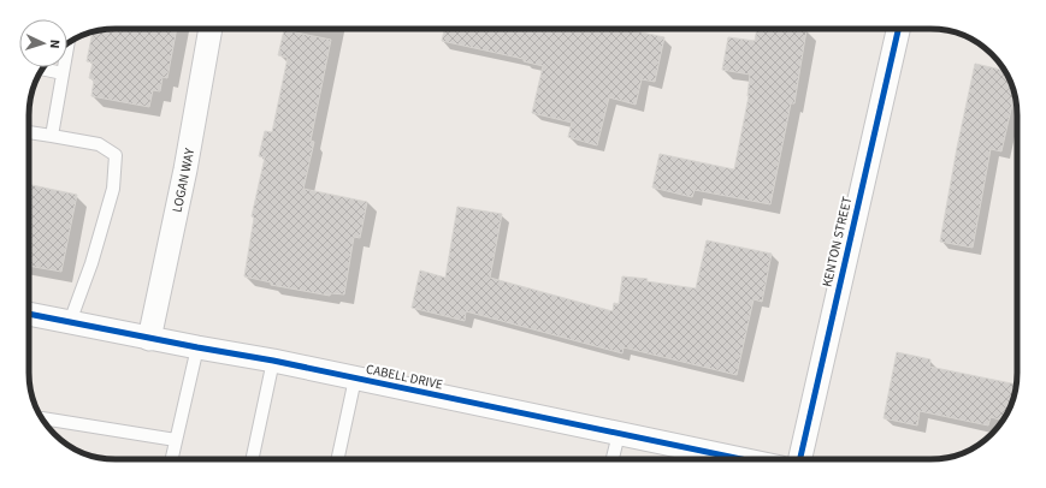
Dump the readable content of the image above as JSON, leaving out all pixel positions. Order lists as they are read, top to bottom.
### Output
{
  "streets": {
    "street": ["LOGAN WAY", "KENTON STREET", "CABELL DRIVE"]
  },
  "crossings": [
    ["LOGAN WAY", "CABELL DRIVE"]
  ],
  "north": "right"
}
